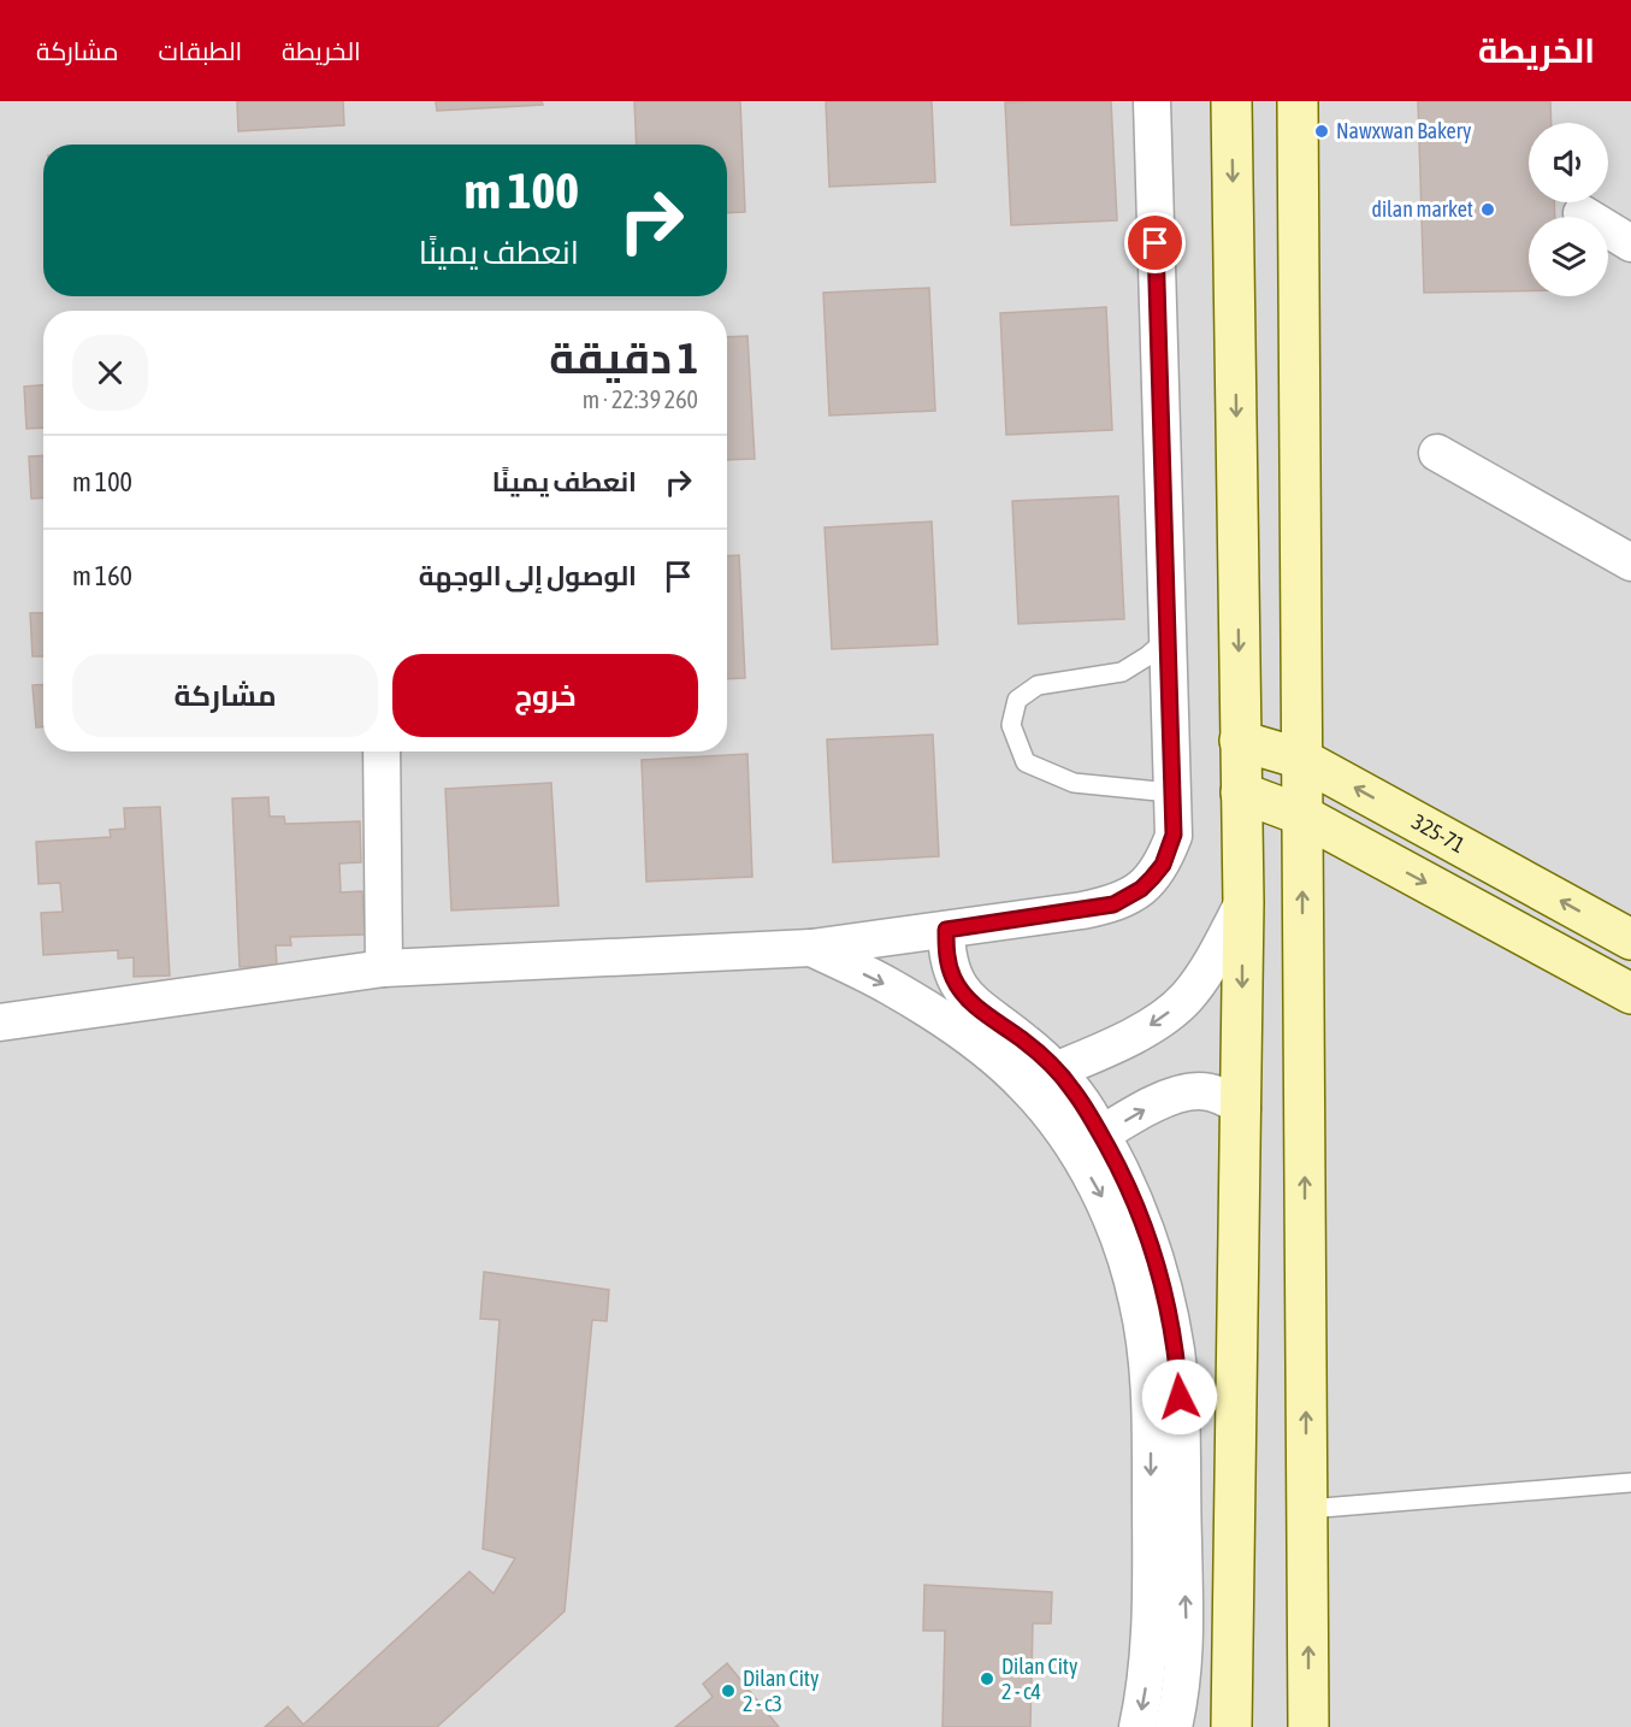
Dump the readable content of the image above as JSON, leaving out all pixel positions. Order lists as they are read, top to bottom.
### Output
{
  "streets": {
    "main road": ["325-71"]
  },
  "places": [
    "Nawxwan Bakery",
    "dilan market",
    "Dilan City 2 - c4",
    "Dilan City 2 - c3"
  ],
  "page": {
    "header": "الخريطة",
    "nav": ["الخريطة", "الطبقات", "مشاركة"],
    "turn": ["100 m", "انعطف يمينًا"],
    "heading": ["1 دقيقة", "260 m · 22:39"],
    "list": [
      {
        "name": "انعطف يمينًا",
        "value": "100 m"
      },
      {
        "name": "الوصول إلى الوجهة",
        "value": "160 m"
      }
    ],
    "buttons": ["خروج", "مشاركة"]
  }
}
